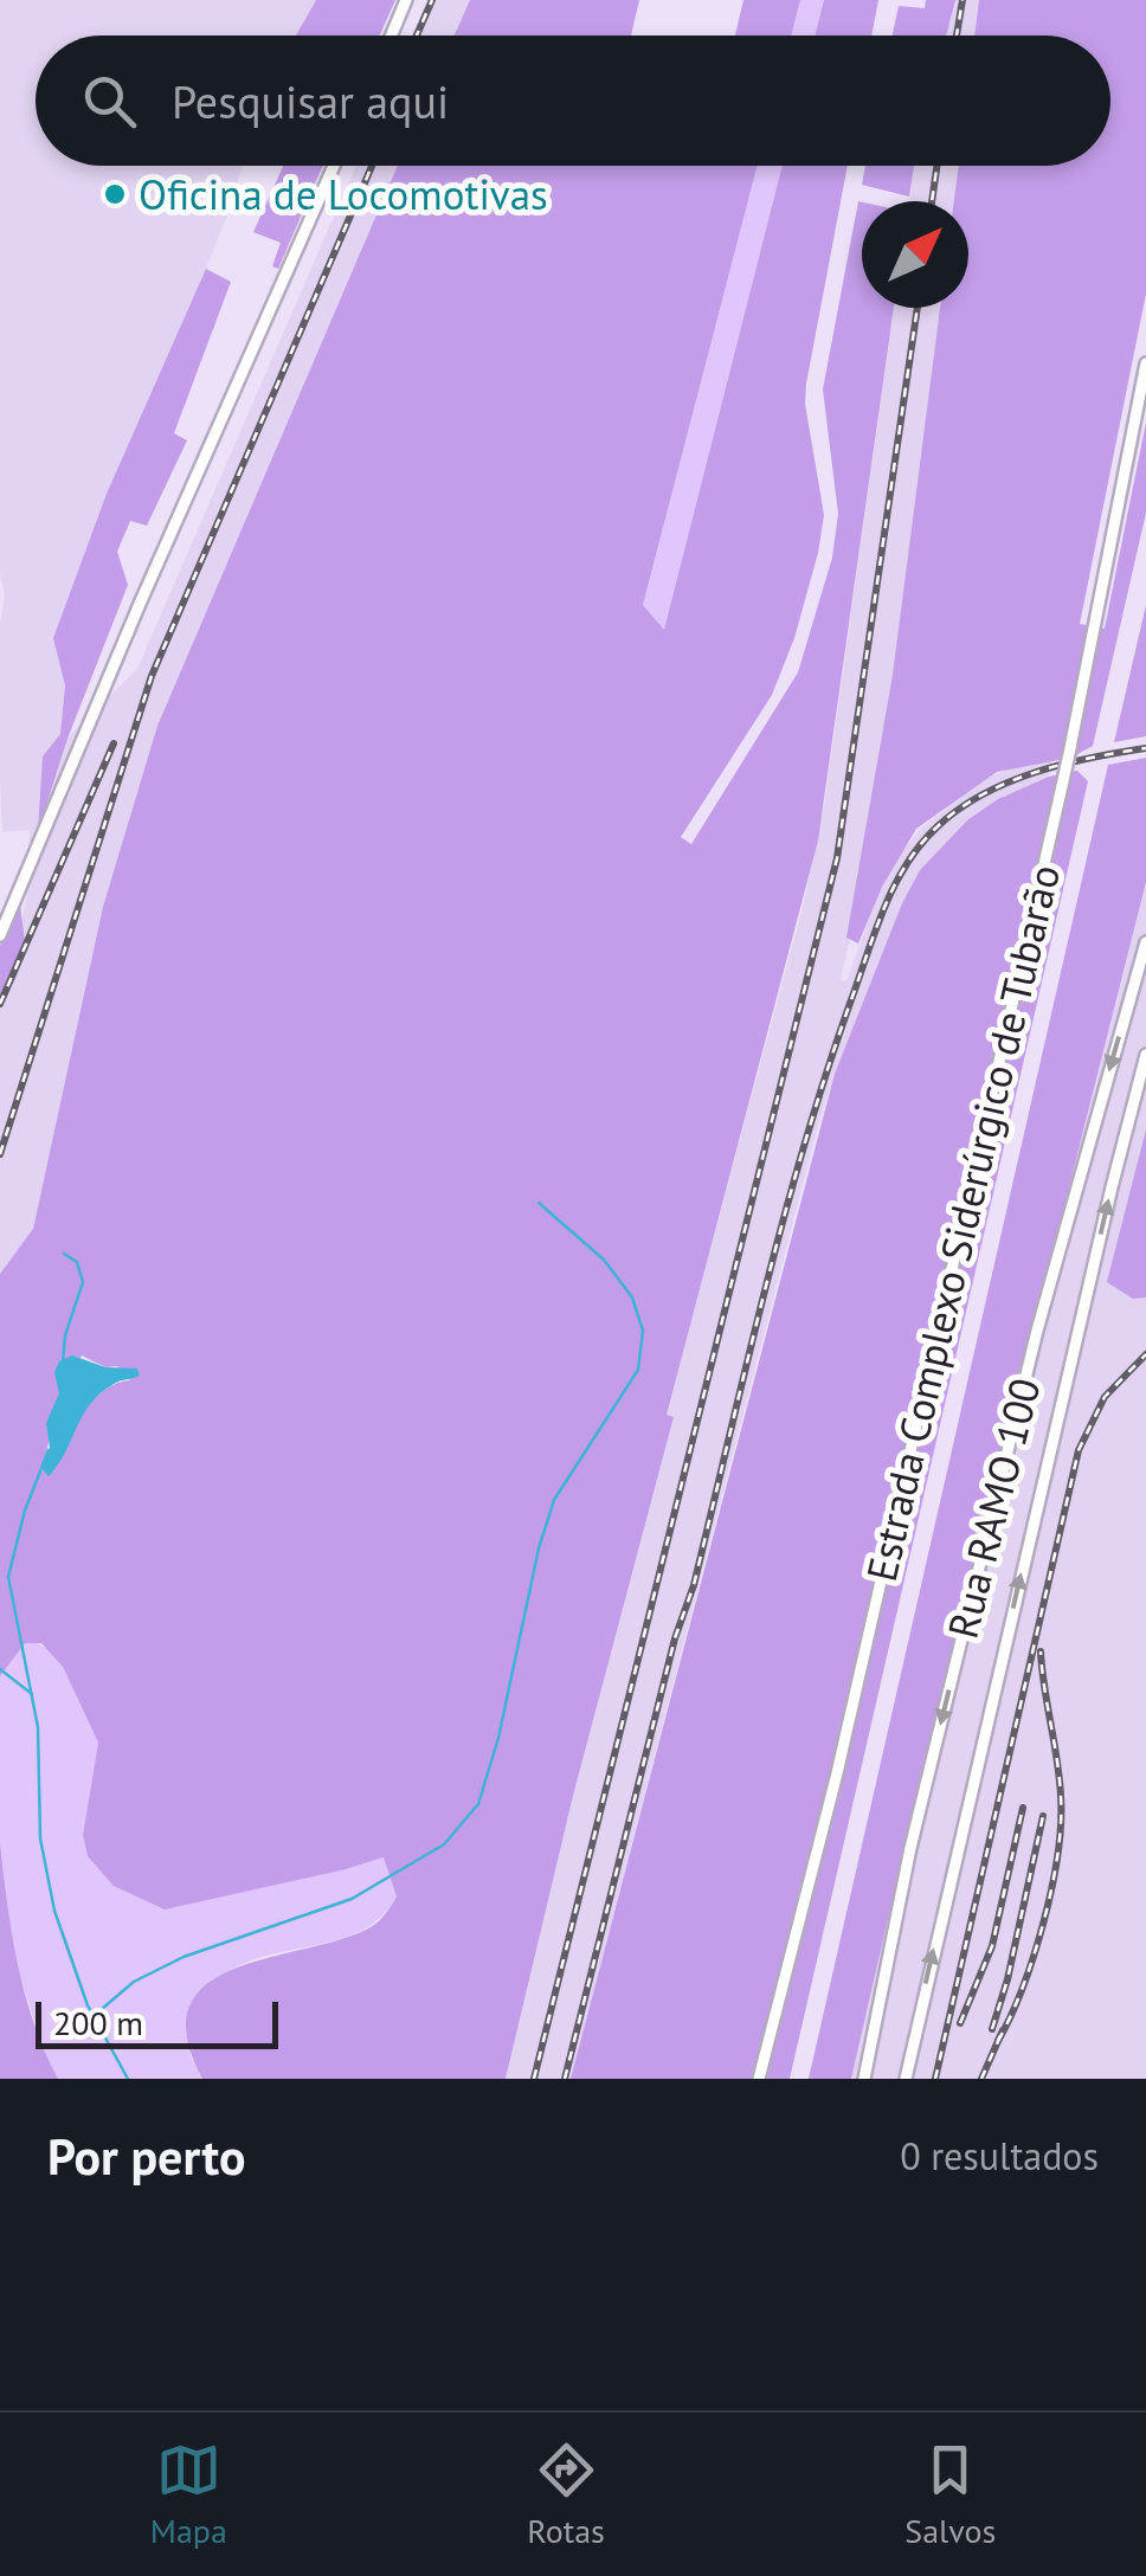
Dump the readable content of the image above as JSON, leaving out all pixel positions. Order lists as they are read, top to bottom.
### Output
{
  "streets": {
    "street": ["Estrada Complexo Siderúrgico de Tubarão", "Rua RAMO 100"]
  },
  "places": ["Oficina de Locomotivas"],
  "scale_bar": "200 m",
  "north": "top right",
  "page": {
    "search": "Pesquisar aqui",
    "scale": "200 m",
    "heading": ["Por perto", "0 resultados"],
    "nav": ["Mapa", "Rotas", "Salvos"]
  }
}
